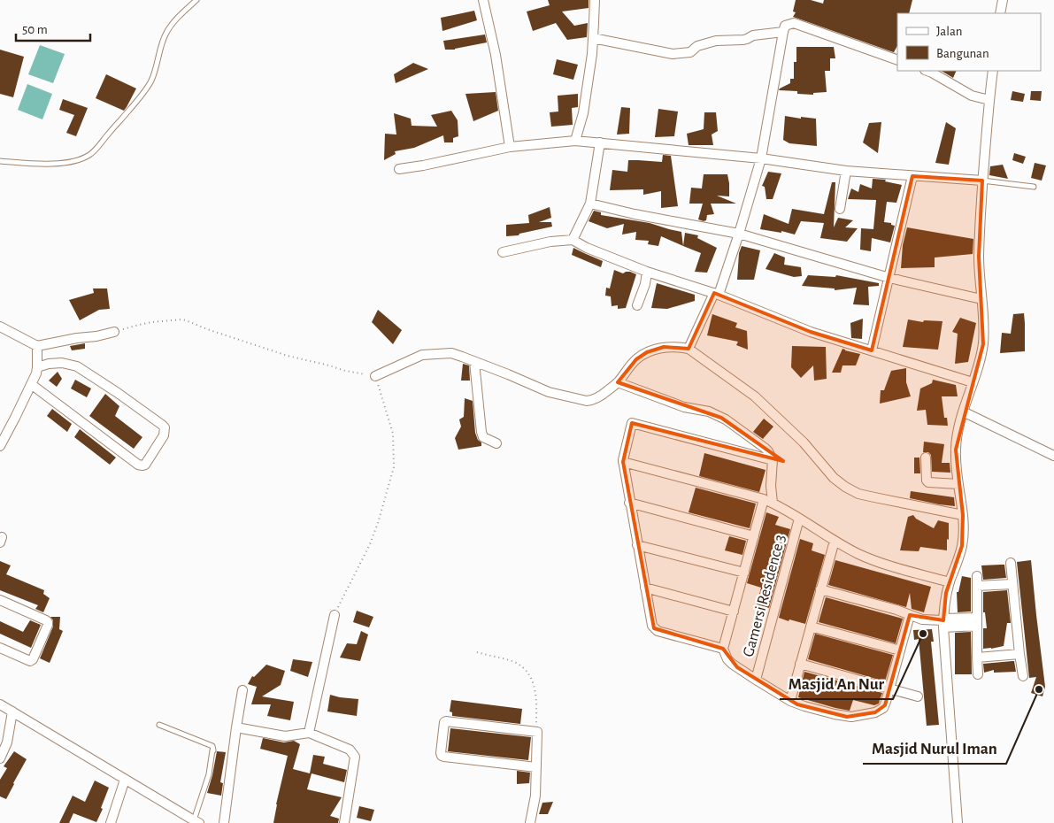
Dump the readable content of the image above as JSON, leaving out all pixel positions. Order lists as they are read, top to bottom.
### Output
{
  "streets": {
    "street": ["Gamersi Residence 3"]
  },
  "places": ["Masjid An Nur", "Masjid Nurul Iman"],
  "legend": ["Jalan", "Bangunan"],
  "scale_bar": "50 m"
}
